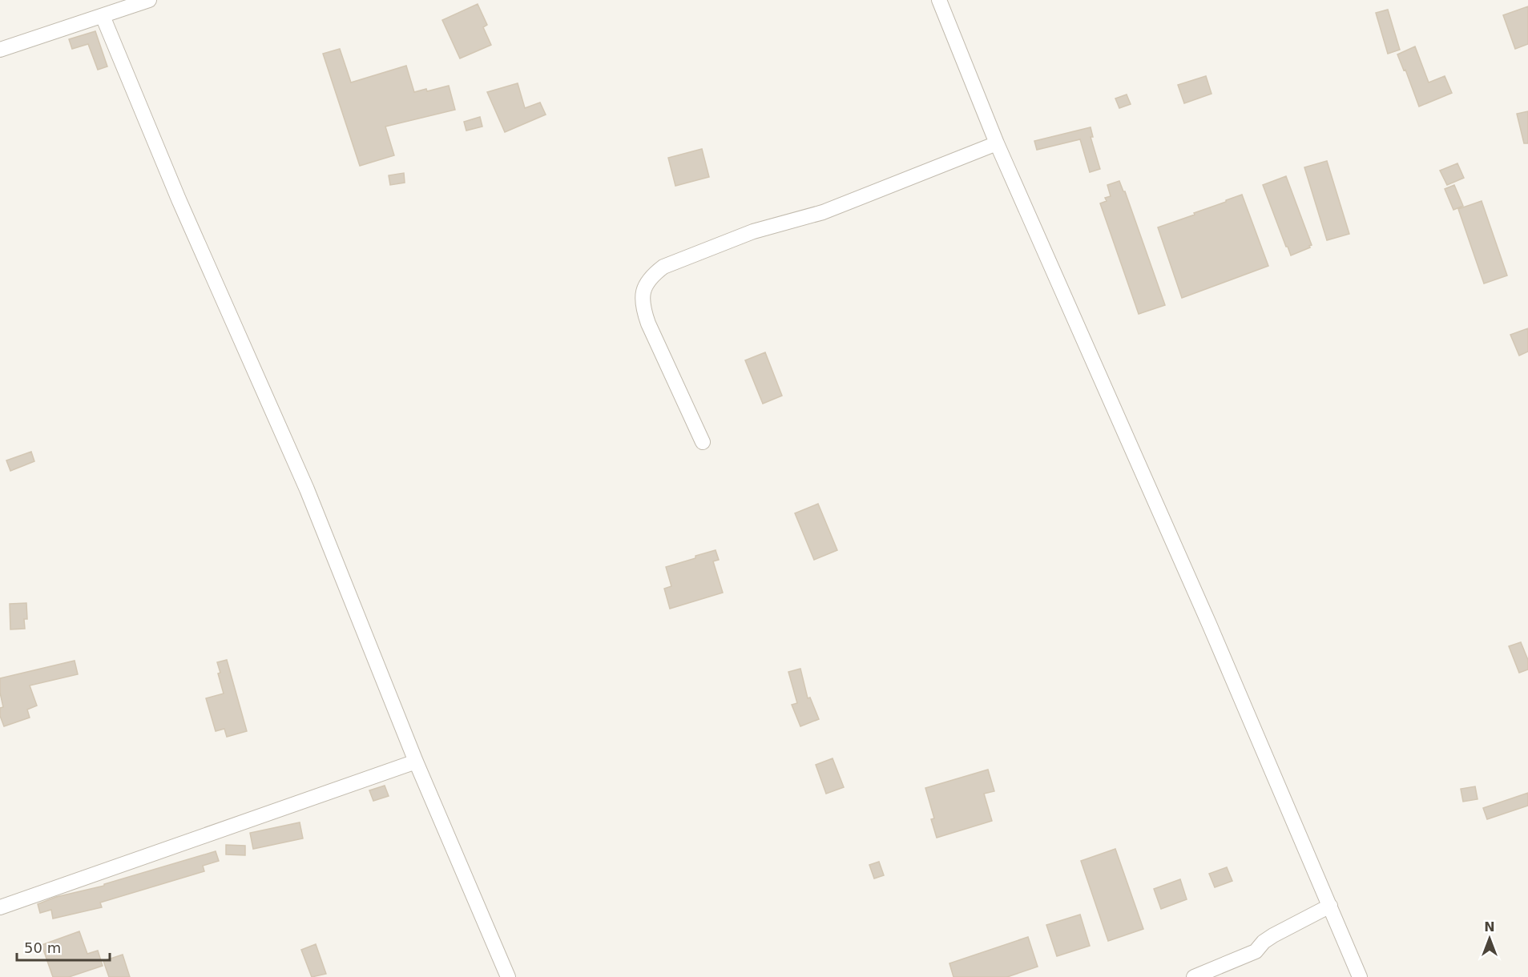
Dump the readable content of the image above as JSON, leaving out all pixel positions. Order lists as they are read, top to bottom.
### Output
{
  "scale_bar": "50 m",
  "north": "top"
}
